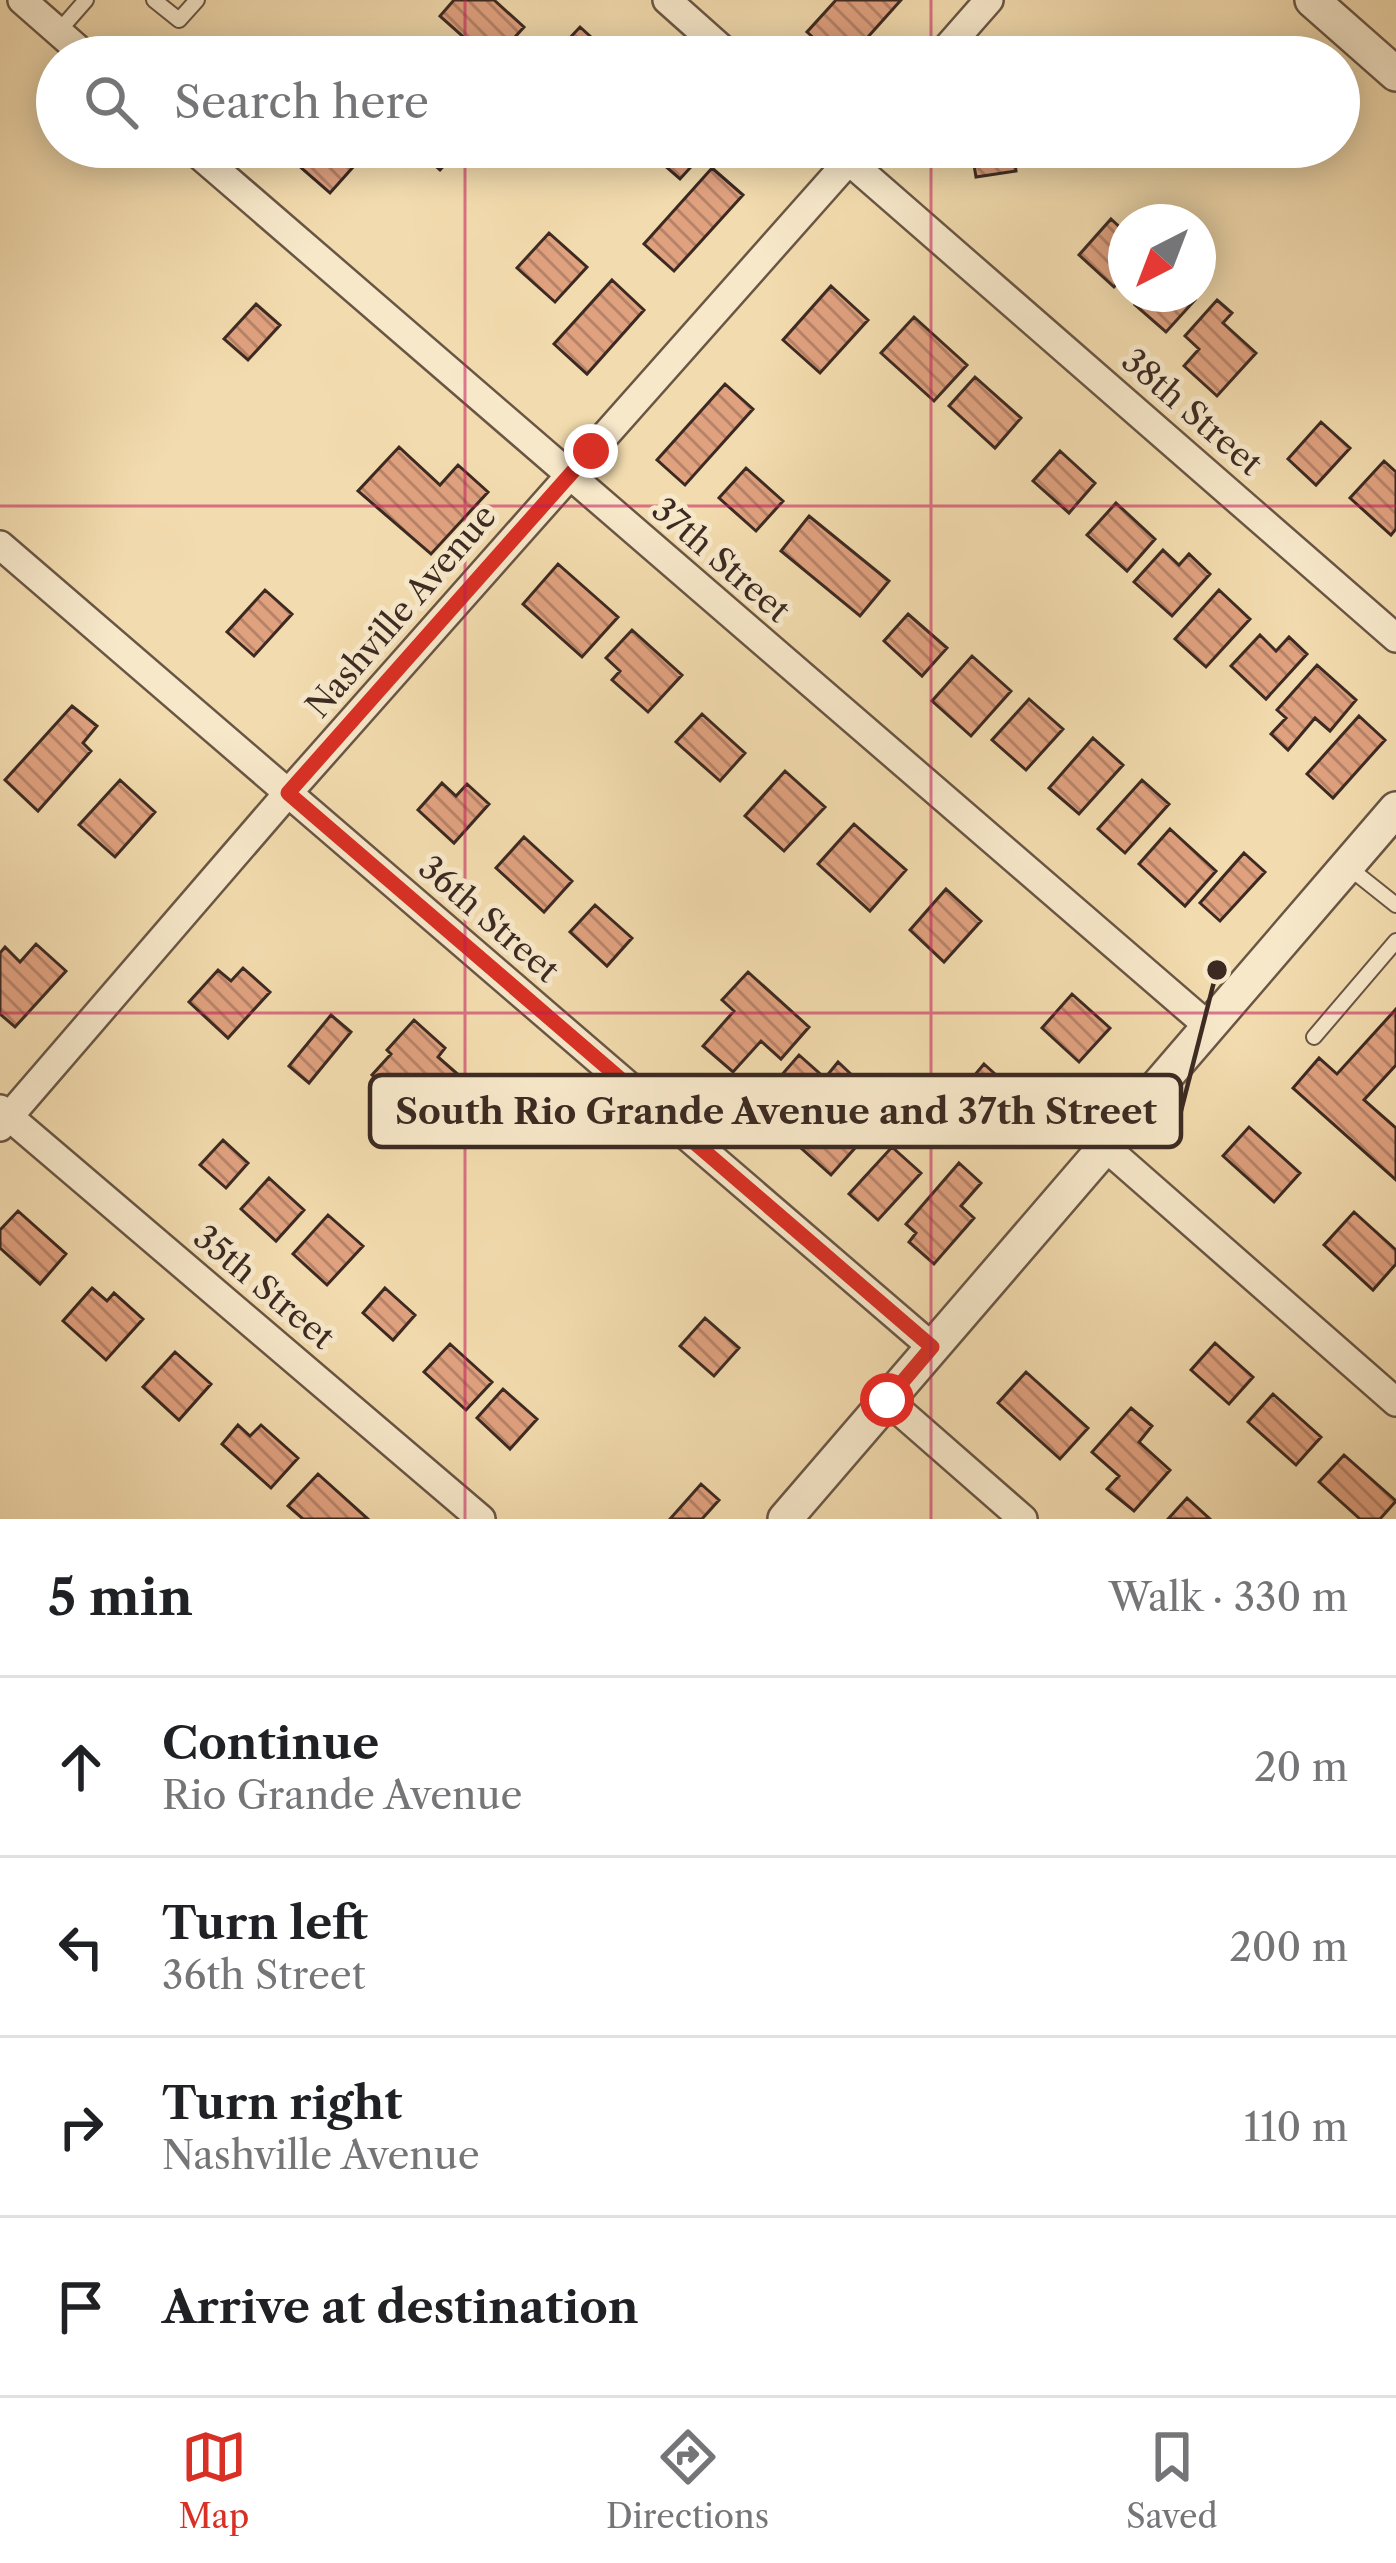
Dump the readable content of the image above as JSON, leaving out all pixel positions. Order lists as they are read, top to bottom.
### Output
{
  "streets": {
    "street": [
      "38th Street",
      "37th Street",
      "Nashville Avenue",
      "36th Street",
      "35th Street"
    ]
  },
  "crossings": [
    ["37th Street", "Nashville Avenue"],
    ["Nashville Avenue", "36th Street"],
    ["Nashville Avenue", "35th Street"]
  ],
  "places": ["South Rio Grande Avenue and 37th Street"],
  "north": "bottom left",
  "page": {
    "search": "Search here",
    "heading": ["5 min", "Walk · 330 m"],
    "list": [
      ["Continue", "Rio Grande Avenue", "20 m"],
      ["Turn left", "36th Street", "200 m"],
      ["Turn right", "Nashville Avenue", "110 m"],
      "Arrive at destination"
    ],
    "nav": ["Map", "Directions", "Saved"]
  }
}
